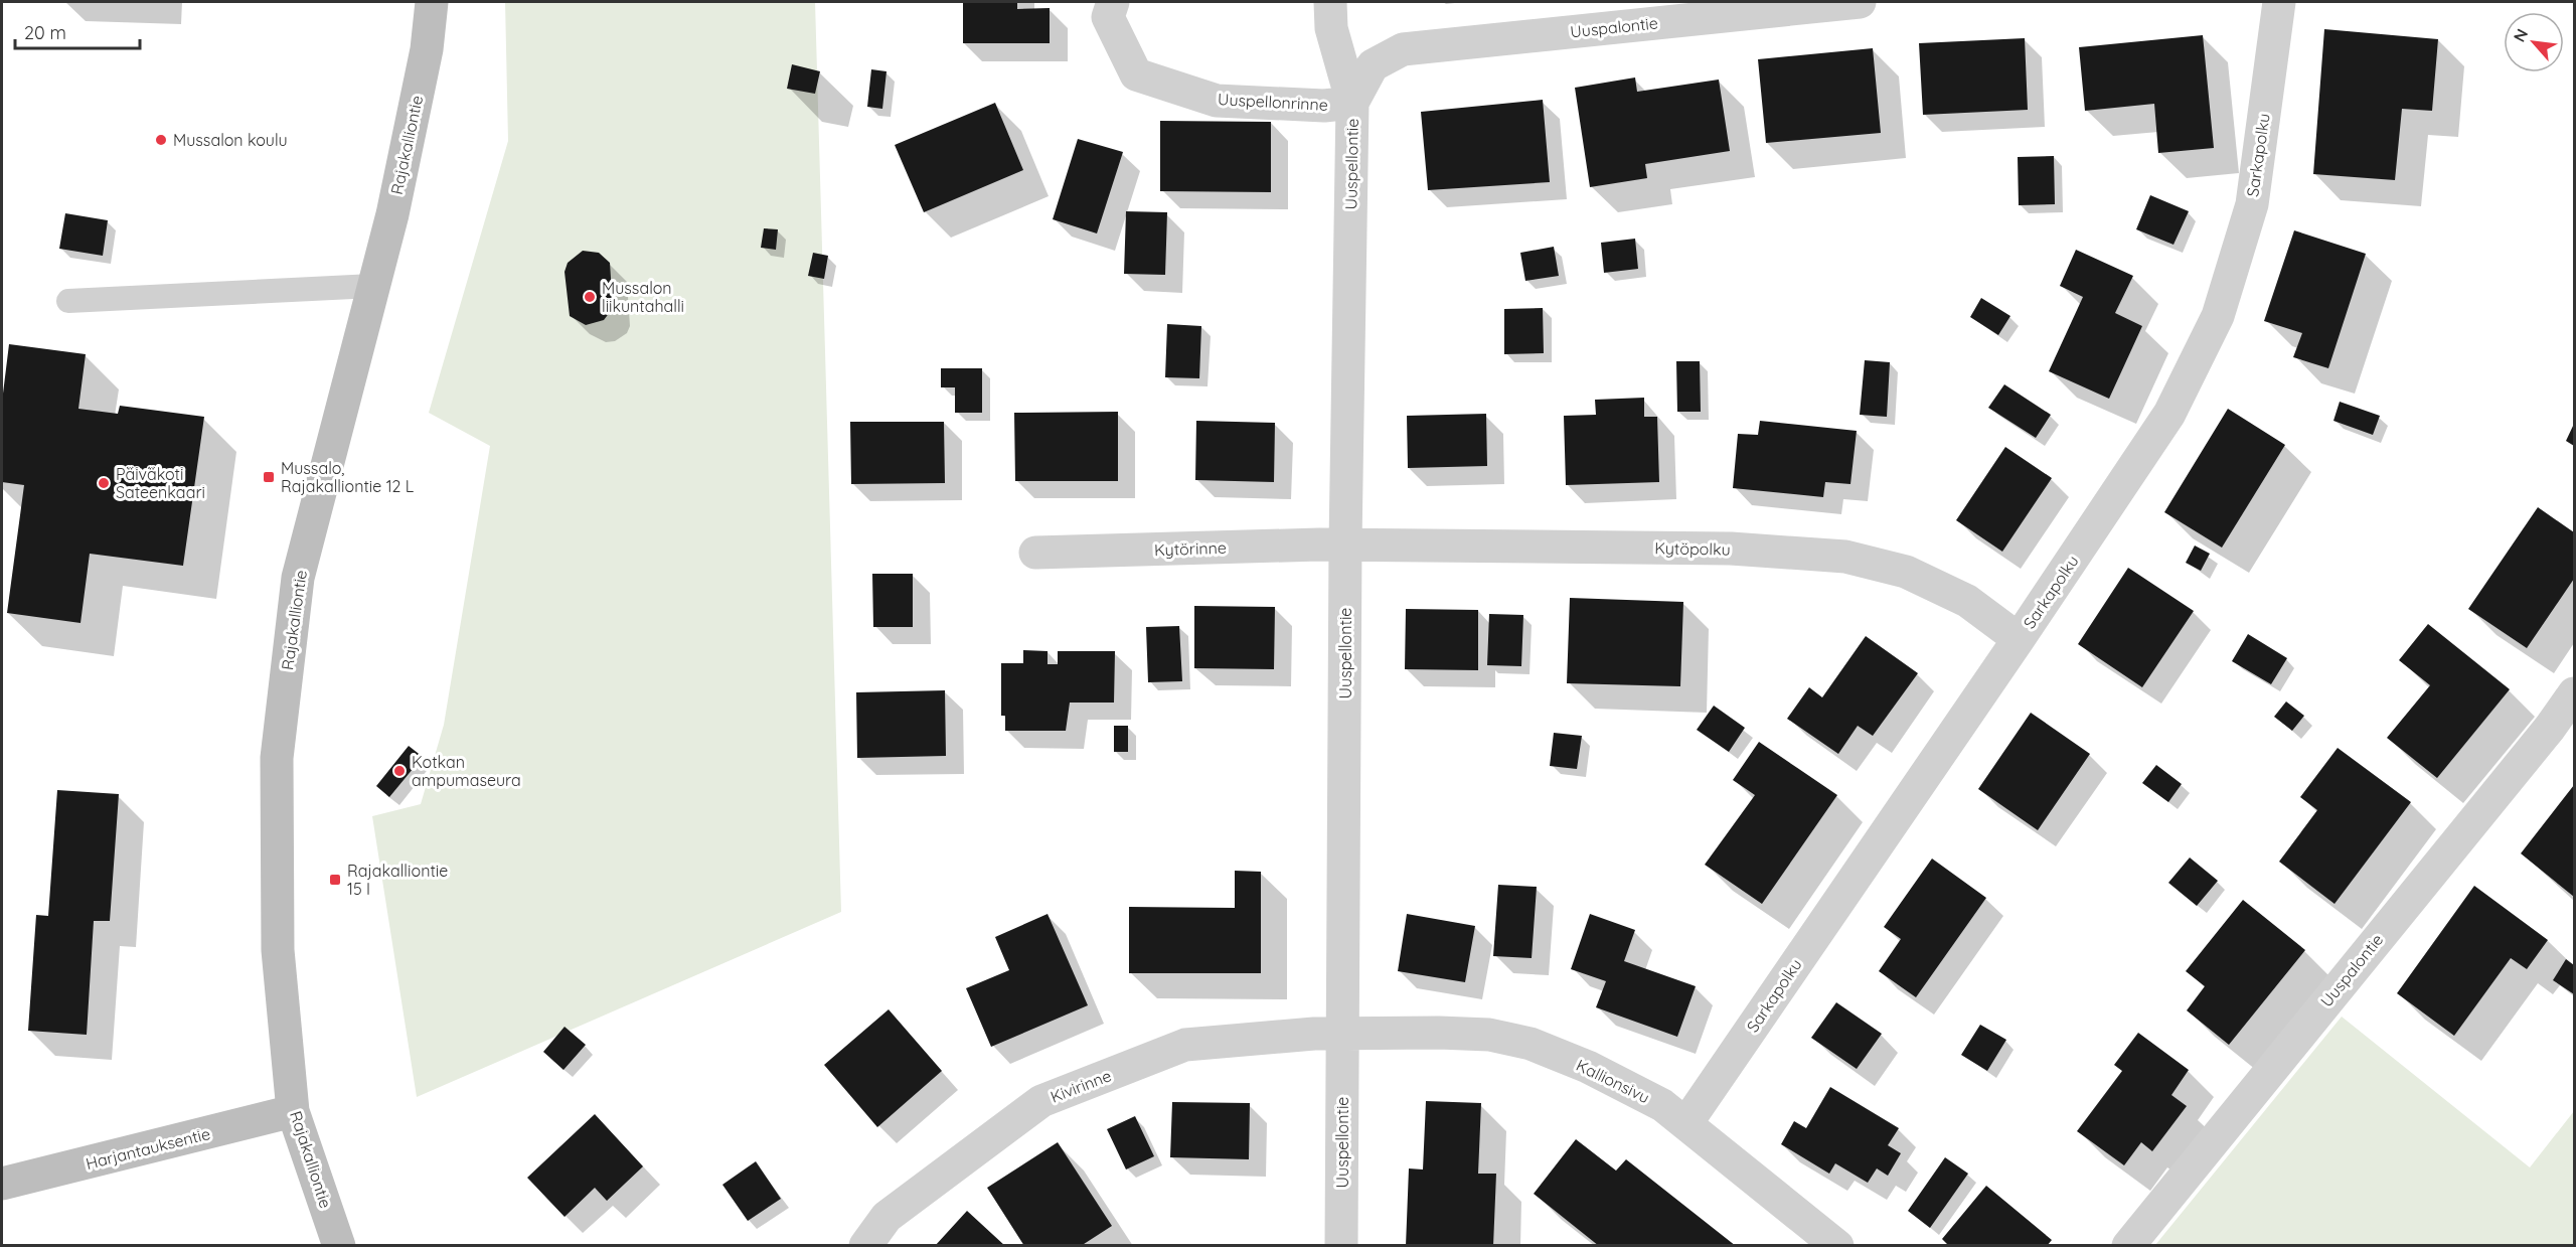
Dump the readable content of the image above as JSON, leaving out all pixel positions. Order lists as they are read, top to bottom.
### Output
{
  "streets": {
    "street": [
      "Uuspalontie",
      "Uuspellonrinne",
      "Rajakalliontie",
      "Sarkapolku",
      "Uuspellontie",
      "Kytörinne",
      "Kytöpolku",
      "Kallionsivu",
      "Kivirinne",
      "Harjantauksentie"
    ]
  },
  "crossings": [
    ["Uuspalontie", "Uuspellontie"],
    ["Uuspellonrinne", "Uuspellontie"],
    ["Rajakalliontie", "Harjantauksentie"],
    ["Sarkapolku", "Kytöpolku"],
    ["Sarkapolku", "Kallionsivu"],
    ["Uuspellontie", "Kytörinne"],
    ["Uuspellontie", "Kytöpolku"],
    ["Uuspellontie", "Kallionsivu"],
    ["Uuspellontie", "Kivirinne"],
    ["Kytörinne", "Kytöpolku"],
    ["Kallionsivu", "Kivirinne"]
  ],
  "places": {
    "other": [
      "Mussalon koulu",
      "Mussalon liikuntahalli",
      "Päiväkoti Sateenkaari",
      "Kotkan ampumaseura"
    ],
    "transit": ["Mussalo, Rajakalliontie 12 L", "Rajakalliontie 15 I"]
  },
  "scale_bar": "20 m",
  "north": "top left"
}
